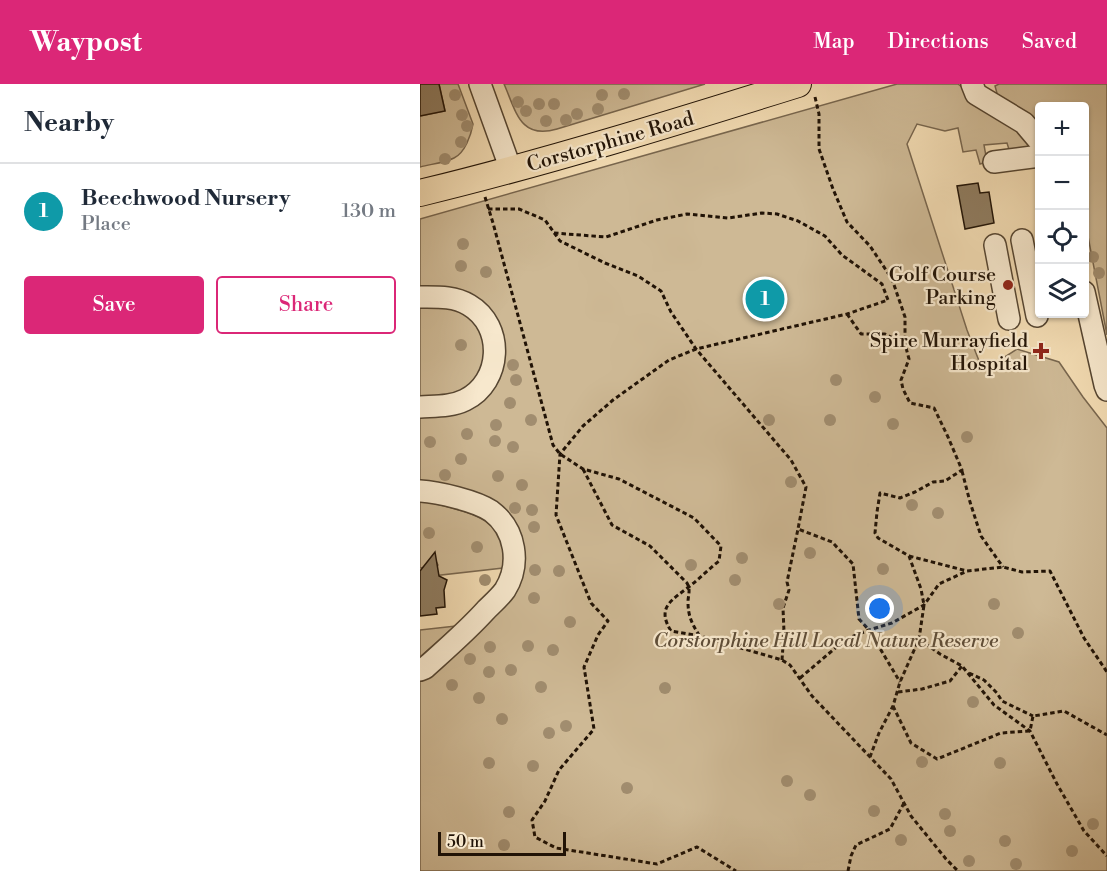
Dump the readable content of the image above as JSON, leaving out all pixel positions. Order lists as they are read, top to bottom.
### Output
{
  "streets": {
    "main road": ["Corstorphine Road"]
  },
  "parks": ["Corstorphine Hill Local Nature Reserve"],
  "places": {
    "other": ["Golf Course Parking"],
    "health": ["Spire Murrayfield Hospital"]
  },
  "scale_bar": "50 m",
  "page": {
    "header": "Waypost",
    "nav": ["Map", "Directions", "Saved"],
    "heading": "Nearby",
    "map_buttons": ["+", "−"],
    "list": [
      {
        "mark": "1",
        "name": "Beechwood Nursery",
        "note": "Place",
        "value": "130 m"
      }
    ],
    "buttons": ["Save", "Share"],
    "pins": "1",
    "scale": "50 m"
  }
}
